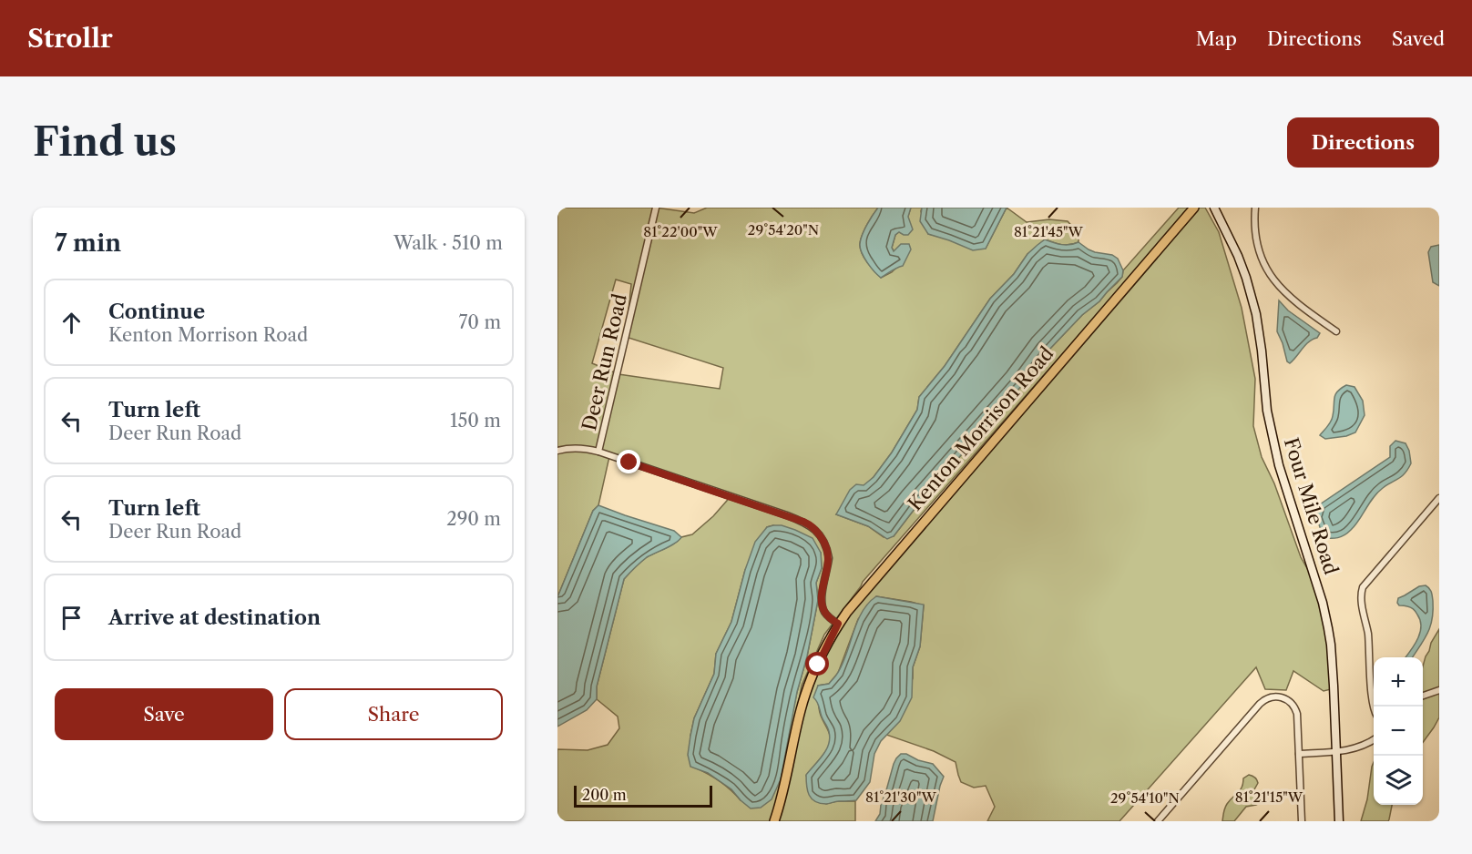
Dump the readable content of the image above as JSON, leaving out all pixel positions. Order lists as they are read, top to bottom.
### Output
{
  "streets": {
    "main road": ["Kenton Morrison Road", "Four Mile Road"],
    "street": ["Deer Run Road"]
  },
  "crossings": [
    ["Deer Run Road", "Kenton Morrison Road"]
  ],
  "scale_bar": "200 m",
  "page": {
    "header": "Strollr",
    "nav": ["Map", "Directions", "Saved"],
    "buttons": [
      "Directions",
      ["Save", "Share"]
    ],
    "title": "Find us",
    "heading": ["7 min", "Walk · 510 m"],
    "list": [
      ["Continue", "Kenton Morrison Road", "70 m"],
      ["Turn left", "Deer Run Road", "150 m"],
      ["Turn left", "Deer Run Road", "290 m"],
      "Arrive at destination"
    ],
    "map_buttons": ["+", "−"],
    "scale": "200 m"
  },
  "coordinates": [
    "29°54'20\"N",
    "81°22'00\"W",
    "81°21'45\"W",
    "81°21'30\"W",
    "81°21'15\"W",
    "29°54'10\"N"
  ]
}
